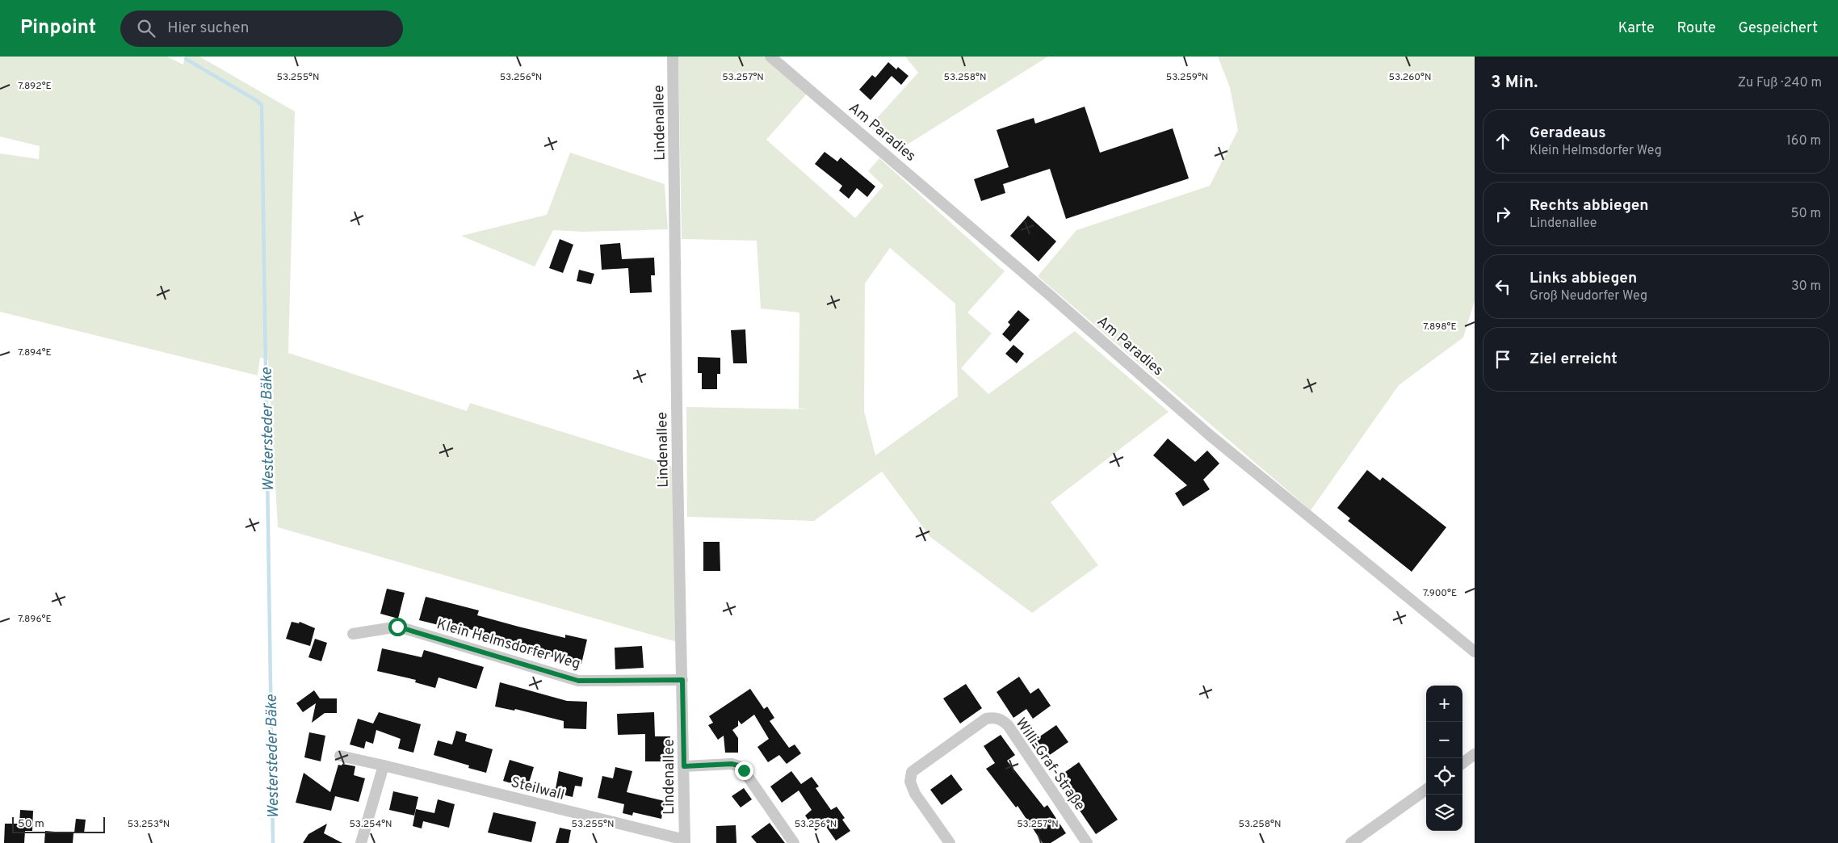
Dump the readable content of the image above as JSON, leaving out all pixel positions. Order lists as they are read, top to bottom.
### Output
{
  "streets": {
    "street": [
      "Lindenallee",
      "Am Paradies",
      "Klein Helmsdorfer Weg",
      "Willi-Graf-Straße",
      "Steilwall"
    ]
  },
  "crossings": [
    ["Lindenallee", "Klein Helmsdorfer Weg"],
    ["Lindenallee", "Steilwall"]
  ],
  "water": ["Westersteder Bäke"],
  "scale_bar": "50 m",
  "page": {
    "header": "Pinpoint",
    "search": "Hier suchen",
    "nav": ["Karte", "Route", "Gespeichert"],
    "heading": ["3 Min.", "Zu Fuß · 240 m"],
    "list": [
      ["Geradeaus", "Klein Helmsdorfer Weg", "160 m"],
      ["Rechts abbiegen", "Lindenallee", "50 m"],
      ["Links abbiegen", "Groß Neudorfer Weg", "30 m"],
      "Ziel erreicht"
    ],
    "map_buttons": ["+", "−"],
    "scale": "50 m"
  },
  "coordinates": [
    "53.258°N",
    "53.255°N",
    "53.256°N",
    "53.257°N",
    "53.259°N",
    "53.260°N",
    "7.892°E",
    "7.898°E",
    "7.894°E",
    "7.900°E",
    "7.896°E",
    "53.253°N",
    "53.254°N"
  ]
}
